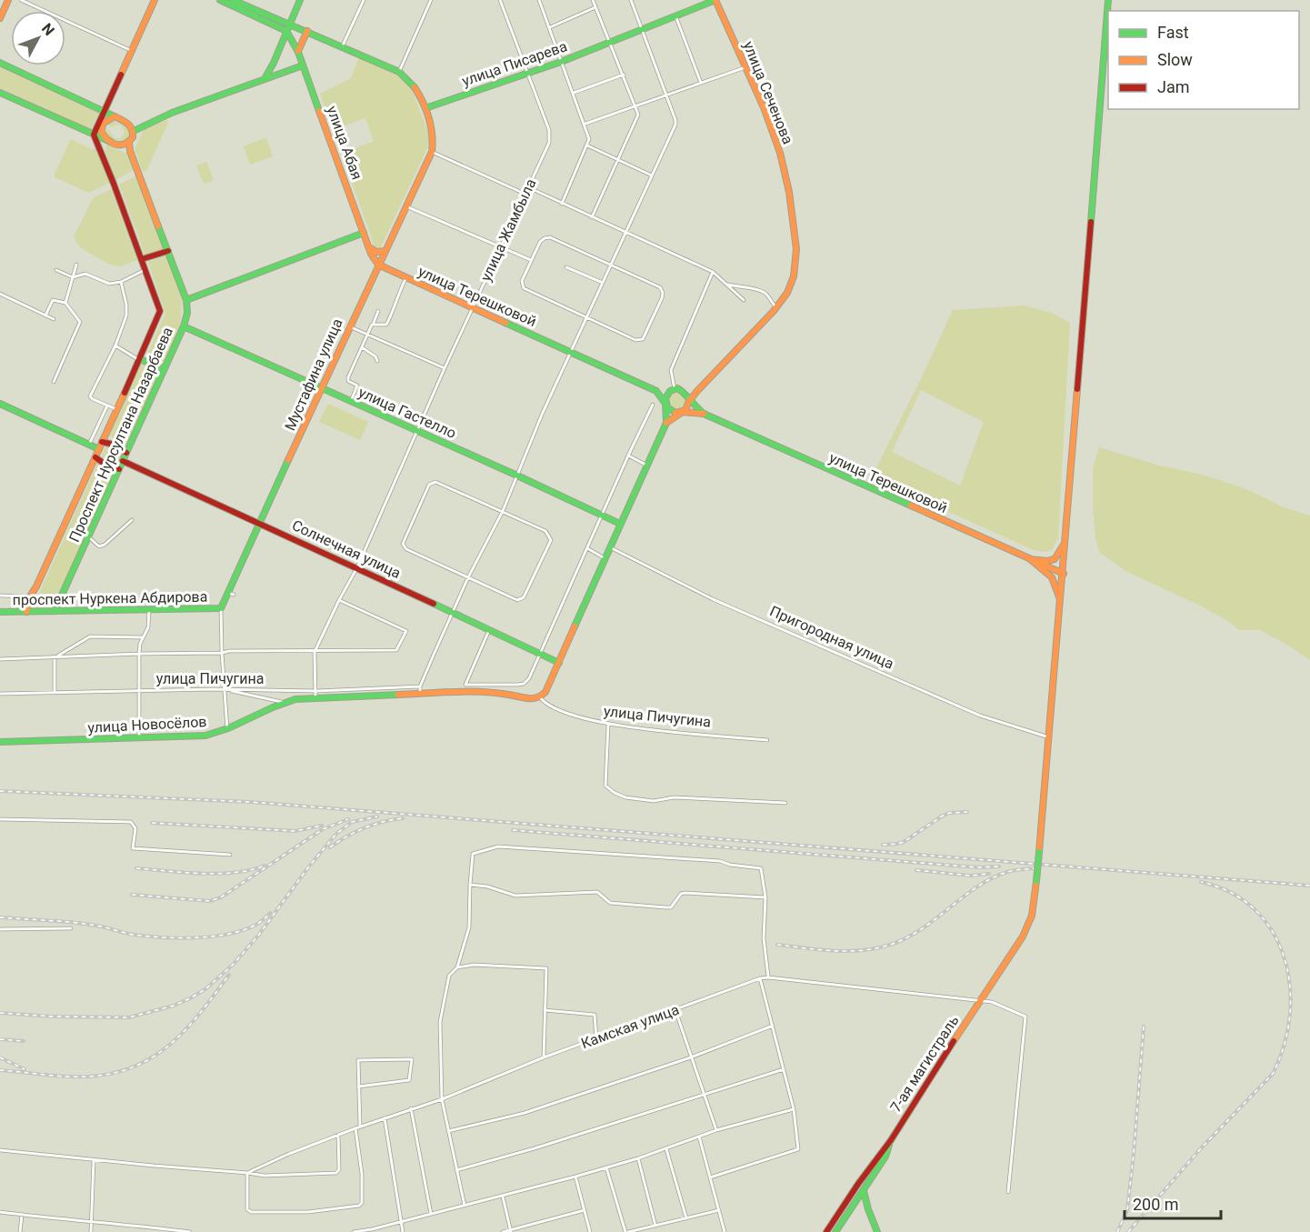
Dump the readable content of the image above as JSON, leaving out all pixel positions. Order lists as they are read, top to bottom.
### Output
{
  "streets": {
    "main road": [
      "улица Писарева",
      "улица Сеченова",
      "улица Абая",
      "улица Терешковой",
      "Мустафина улица",
      "улица Гастелло",
      "Проспект Нурсултана Назарбаева",
      "Солнечная улица",
      "проспект Нуркена Абдирова",
      "улица Пичугина",
      "улица Новосёлов",
      "7-ая магистраль"
    ],
    "street": ["улица Жамбыла", "Пригородная улица", "Камская улица"]
  },
  "crossings": [
    ["улица Писарева", "улица Сеченова"],
    ["улица Писарева", "улица Жамбыла"],
    ["улица Писарева", "Мустафина улица"],
    ["улица Сеченова", "улица Терешковой"],
    ["улица Абая", "улица Терешковой"],
    ["улица Абая", "Мустафина улица"],
    ["улица Жамбыла", "улица Терешковой"],
    ["улица Жамбыла", "улица Гастелло"],
    ["улица Жамбыла", "Солнечная улица"],
    ["улица Жамбыла", "улица Пичугина"],
    ["улица Жамбыла", "улица Новосёлов"],
    ["улица Терешковой", "Мустафина улица"],
    ["улица Терешковой", "7-ая магистраль"],
    ["Мустафина улица", "улица Гастелло"],
    ["Мустафина улица", "Солнечная улица"],
    ["Мустафина улица", "проспект Нуркена Абдирова"],
    ["Мустафина улица", "улица Пичугина"],
    ["Мустафина улица", "улица Новосёлов"],
    ["улица Гастелло", "Проспект Нурсултана Назарбаева"],
    ["Проспект Нурсултана Назарбаева", "Солнечная улица"],
    ["Проспект Нурсултана Назарбаева", "проспект Нуркена Абдирова"],
    ["Пригородная улица", "7-ая магистраль"],
    ["улица Пичугина", "улица Новосёлов"],
    ["Камская улица", "7-ая магистраль"]
  ],
  "legend": ["Fast", "Slow", "Jam"],
  "scale_bar": "200 m",
  "north": "top right"
}
